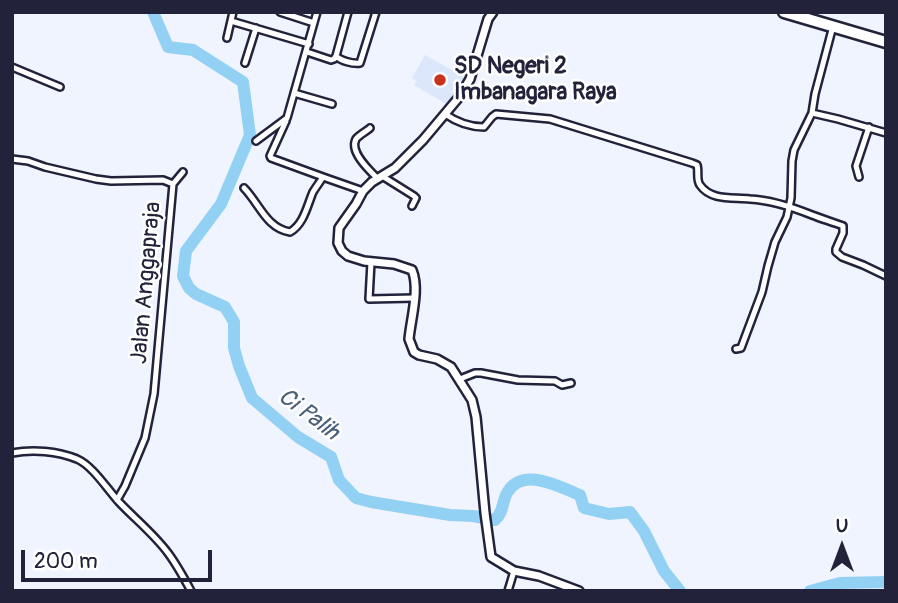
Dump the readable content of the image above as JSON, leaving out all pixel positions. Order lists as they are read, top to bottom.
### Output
{
  "streets": {
    "street": ["Jalan Anggapraja"]
  },
  "water": ["Ci Palih"],
  "places": ["SD Negeri 2 Imbanagara Raya"],
  "scale_bar": "200 m",
  "north": "top"
}
